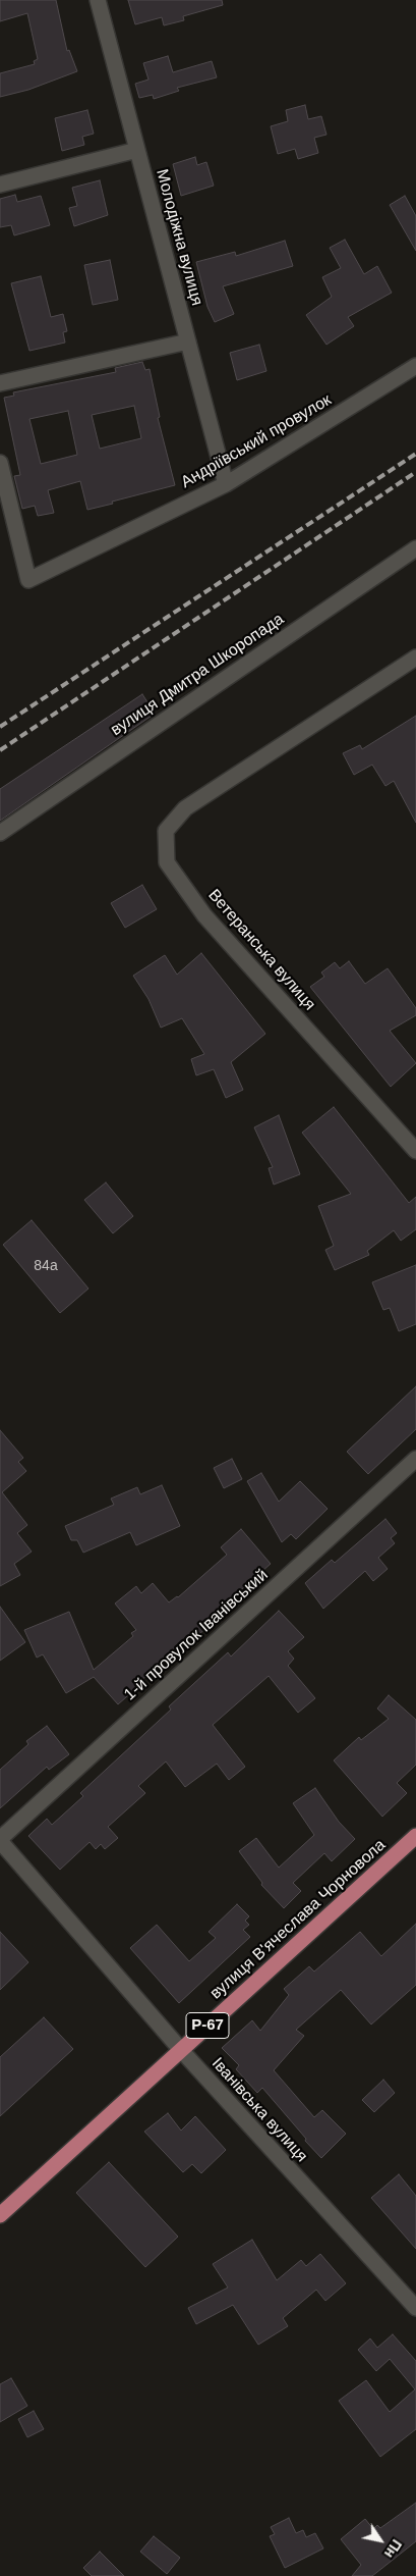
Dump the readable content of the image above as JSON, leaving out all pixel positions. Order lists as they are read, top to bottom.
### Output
{
  "streets": {
    "main road": ["вулиця В'ячеслава Чорновола", "Р-67"],
    "street": [
      "Молодіжна вулиця",
      "Андріївський провулок",
      "вулиця Дмитра Шкоропада",
      "Ветеранська вулиця",
      "1-й провулок Іванівський",
      "Іванівська вулиця"
    ]
  },
  "crossings": [
    ["Молодіжна вулиця", "Андріївський провулок"],
    ["1-й провулок Іванівський", "Іванівська вулиця"],
    ["вулиця В'ячеслава Чорновола", "Іванівська вулиця"]
  ],
  "house_numbers": ["84а"],
  "north": "bottom right"
}
